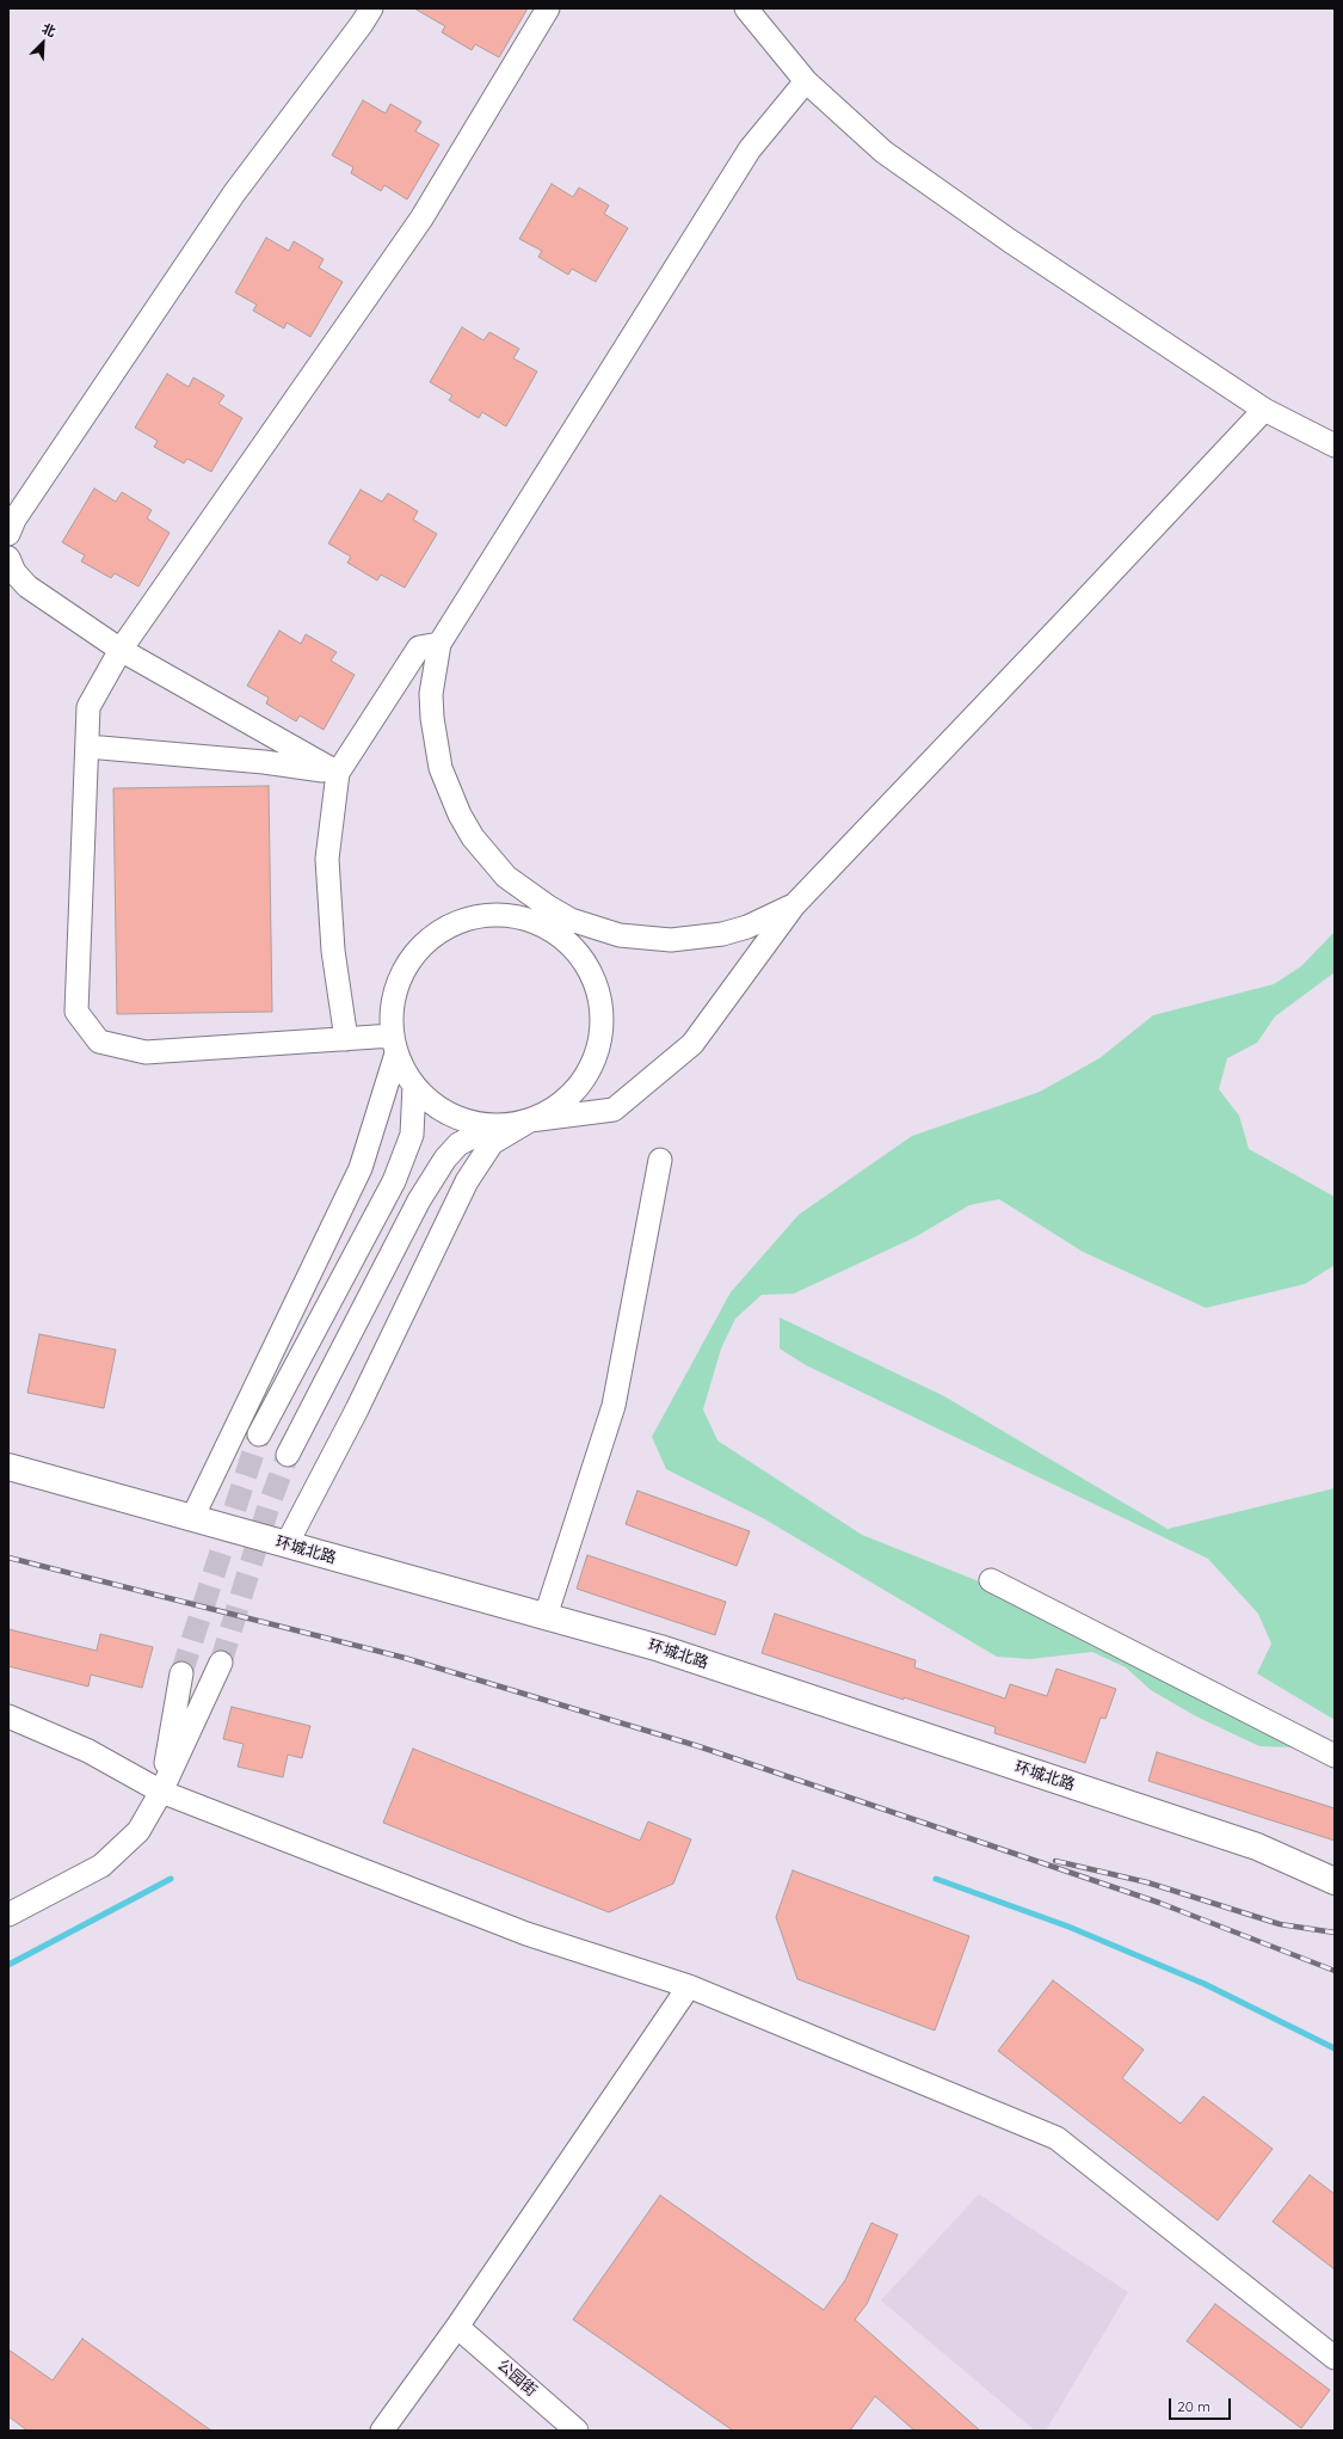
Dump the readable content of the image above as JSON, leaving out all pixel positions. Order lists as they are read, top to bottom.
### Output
{
  "streets": {
    "main road": ["环城北路"],
    "street": ["公园街"]
  },
  "scale_bar": "20 m",
  "north": "top right"
}
